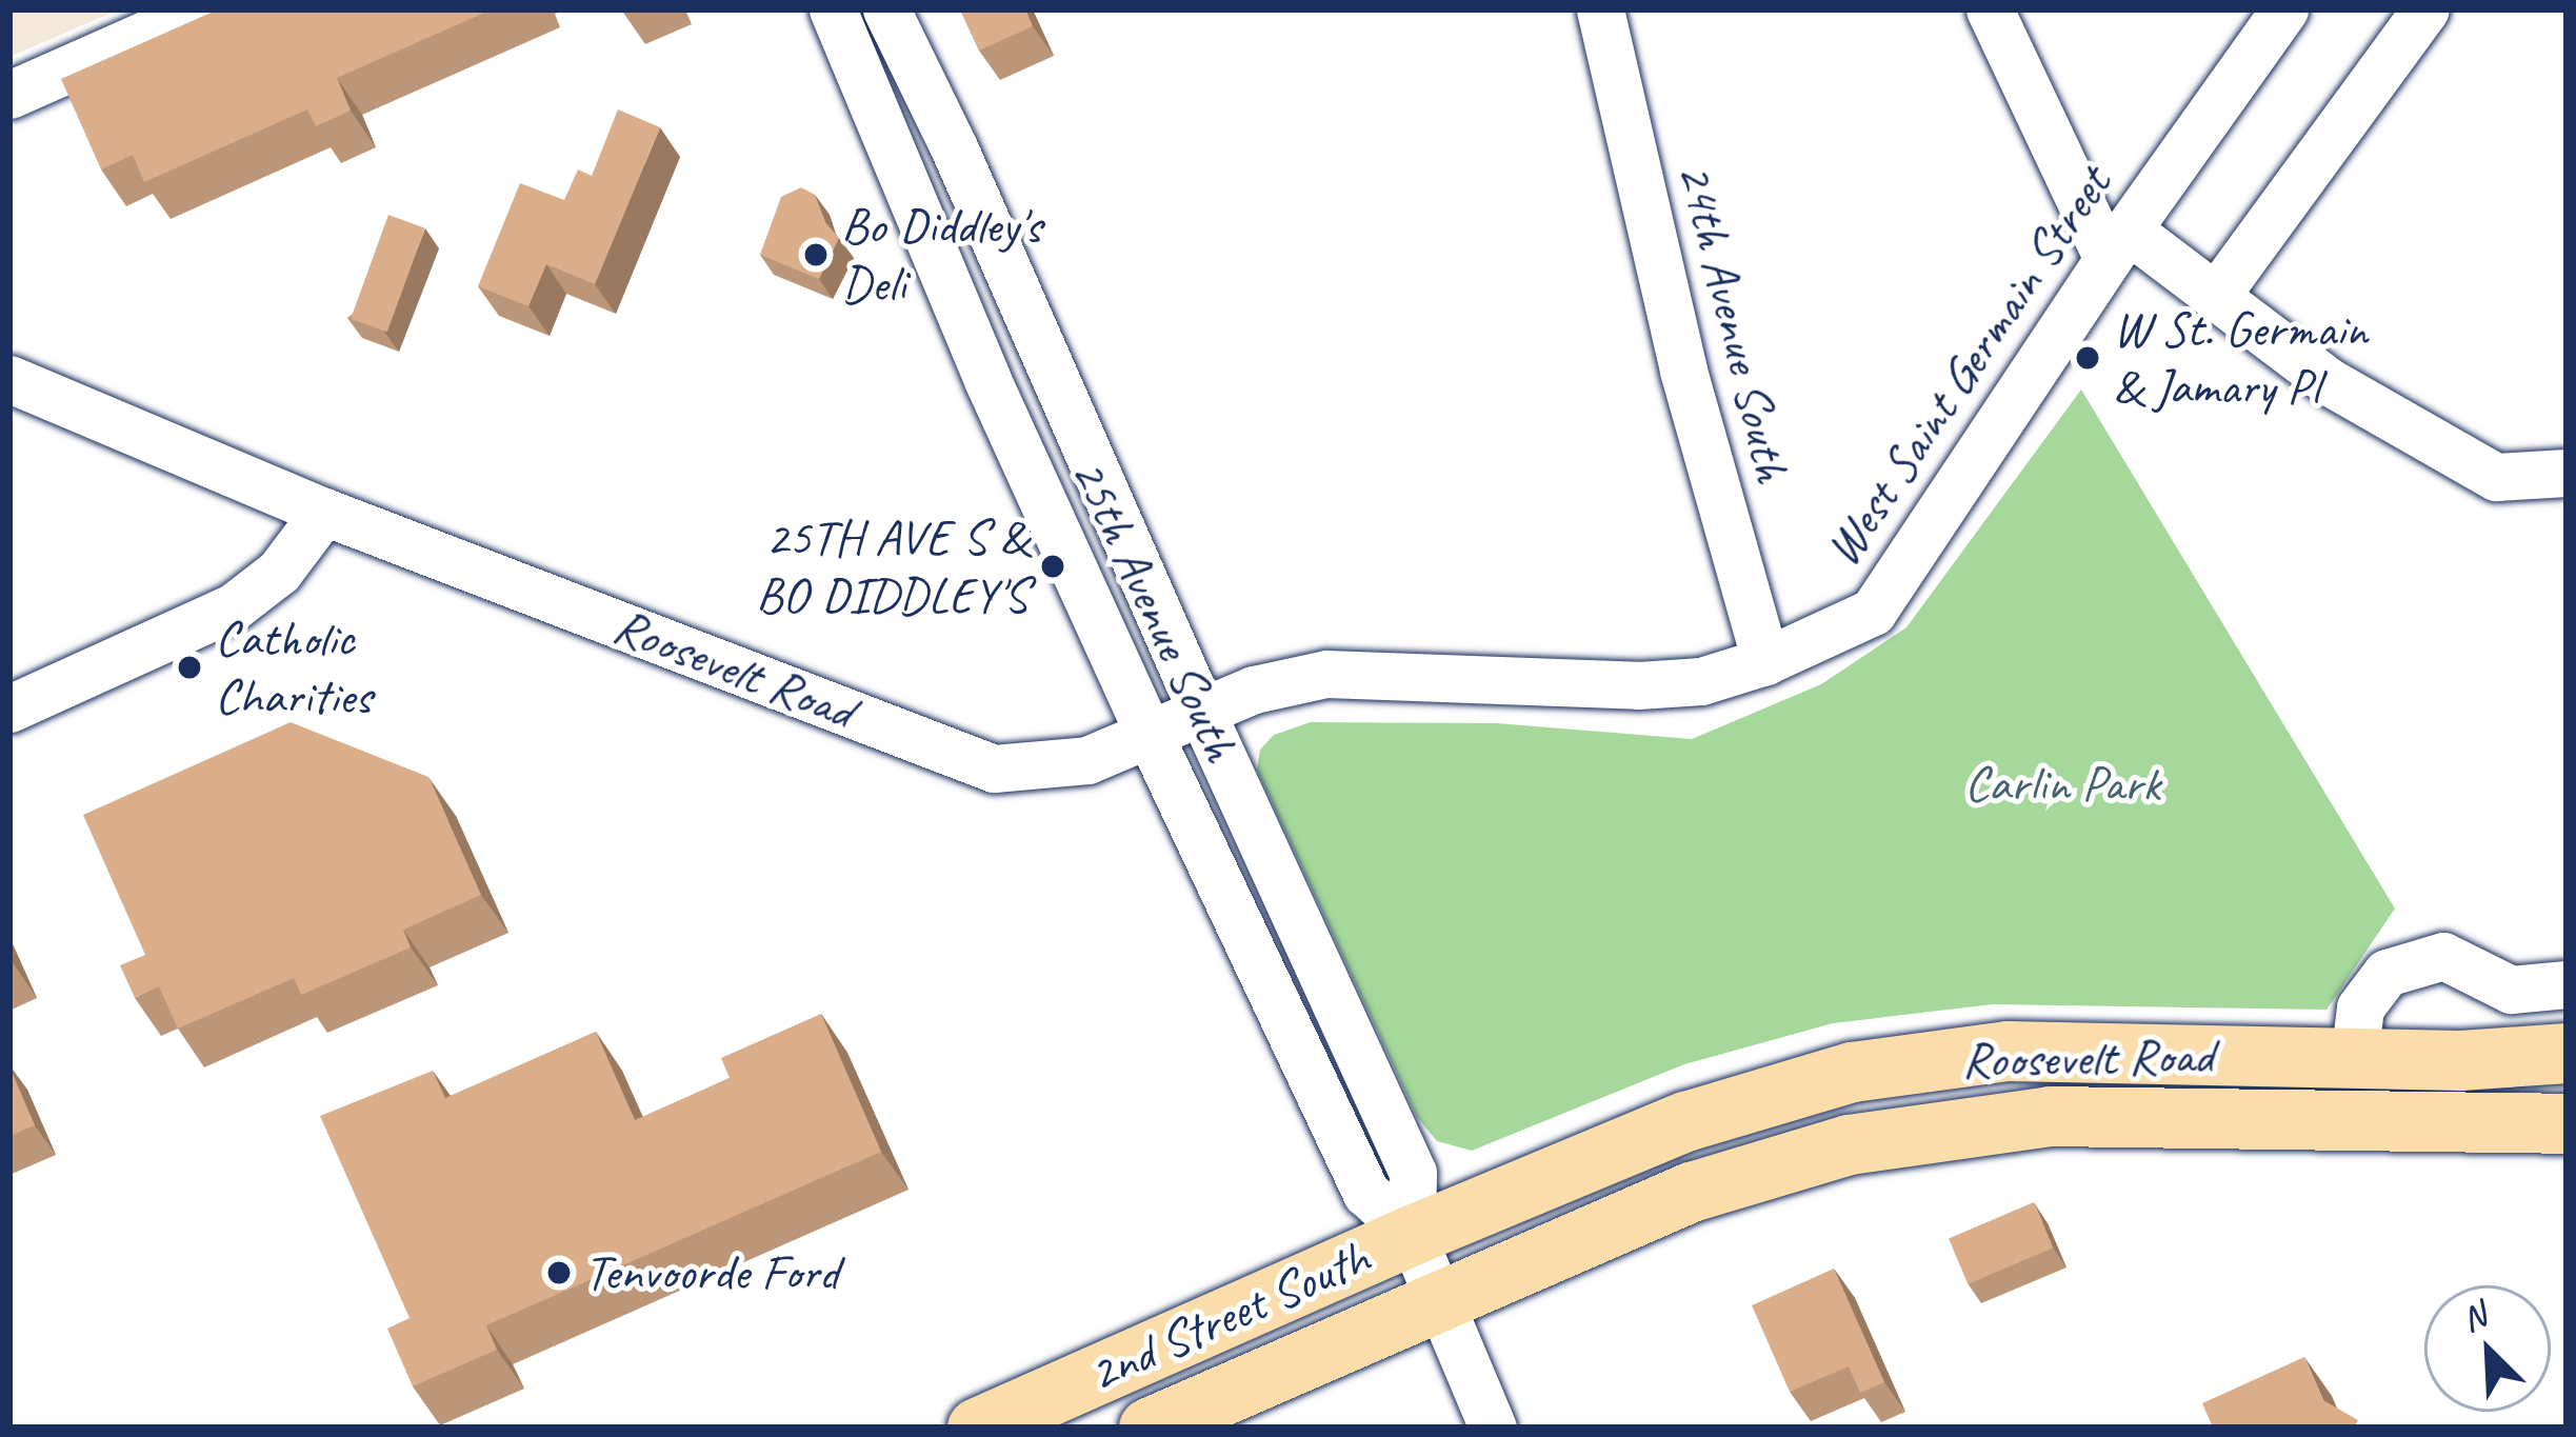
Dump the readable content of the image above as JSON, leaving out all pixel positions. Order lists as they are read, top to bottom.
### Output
{
  "streets": {
    "main road": ["Roosevelt Road", "2nd Street South"],
    "street": ["24th Avenue South", "West Saint Germain Street", "25th Avenue South"]
  },
  "crossings": [
    ["24th Avenue South", "West Saint Germain Street"],
    ["West Saint Germain Street", "25th Avenue South"],
    ["West Saint Germain Street", "Roosevelt Road"],
    ["25th Avenue South", "Roosevelt Road"],
    ["25th Avenue South", "2nd Street South"],
    ["Roosevelt Road", "2nd Street South"]
  ],
  "parks": ["Carlin Park"],
  "places": [
    "Bo Diddley's Deli",
    "W St. Germain & Jamary Pl",
    "25TH AVE S & BO DIDDLEY'S",
    "Catholic Charities",
    "Tenvoorde Ford"
  ],
  "north": "top left"
}
